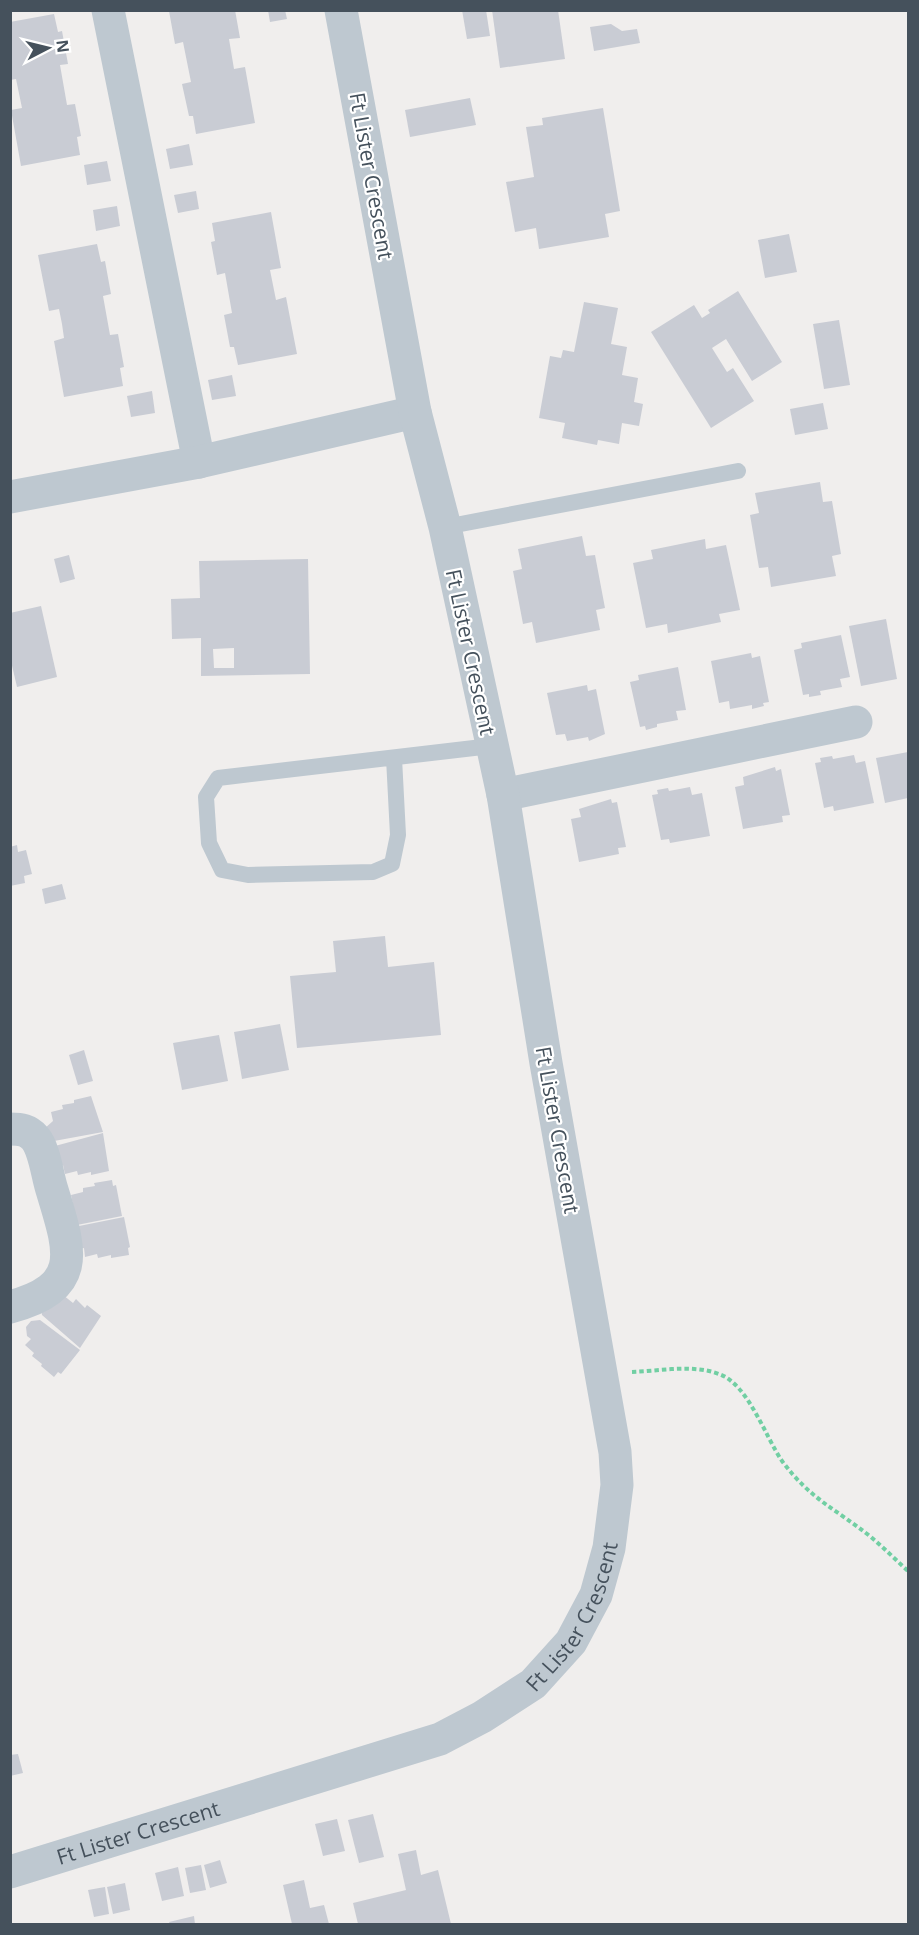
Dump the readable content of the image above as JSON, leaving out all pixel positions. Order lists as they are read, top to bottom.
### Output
{
  "streets": {
    "street": ["Ft Lister Crescent"]
  },
  "north": "right"
}
